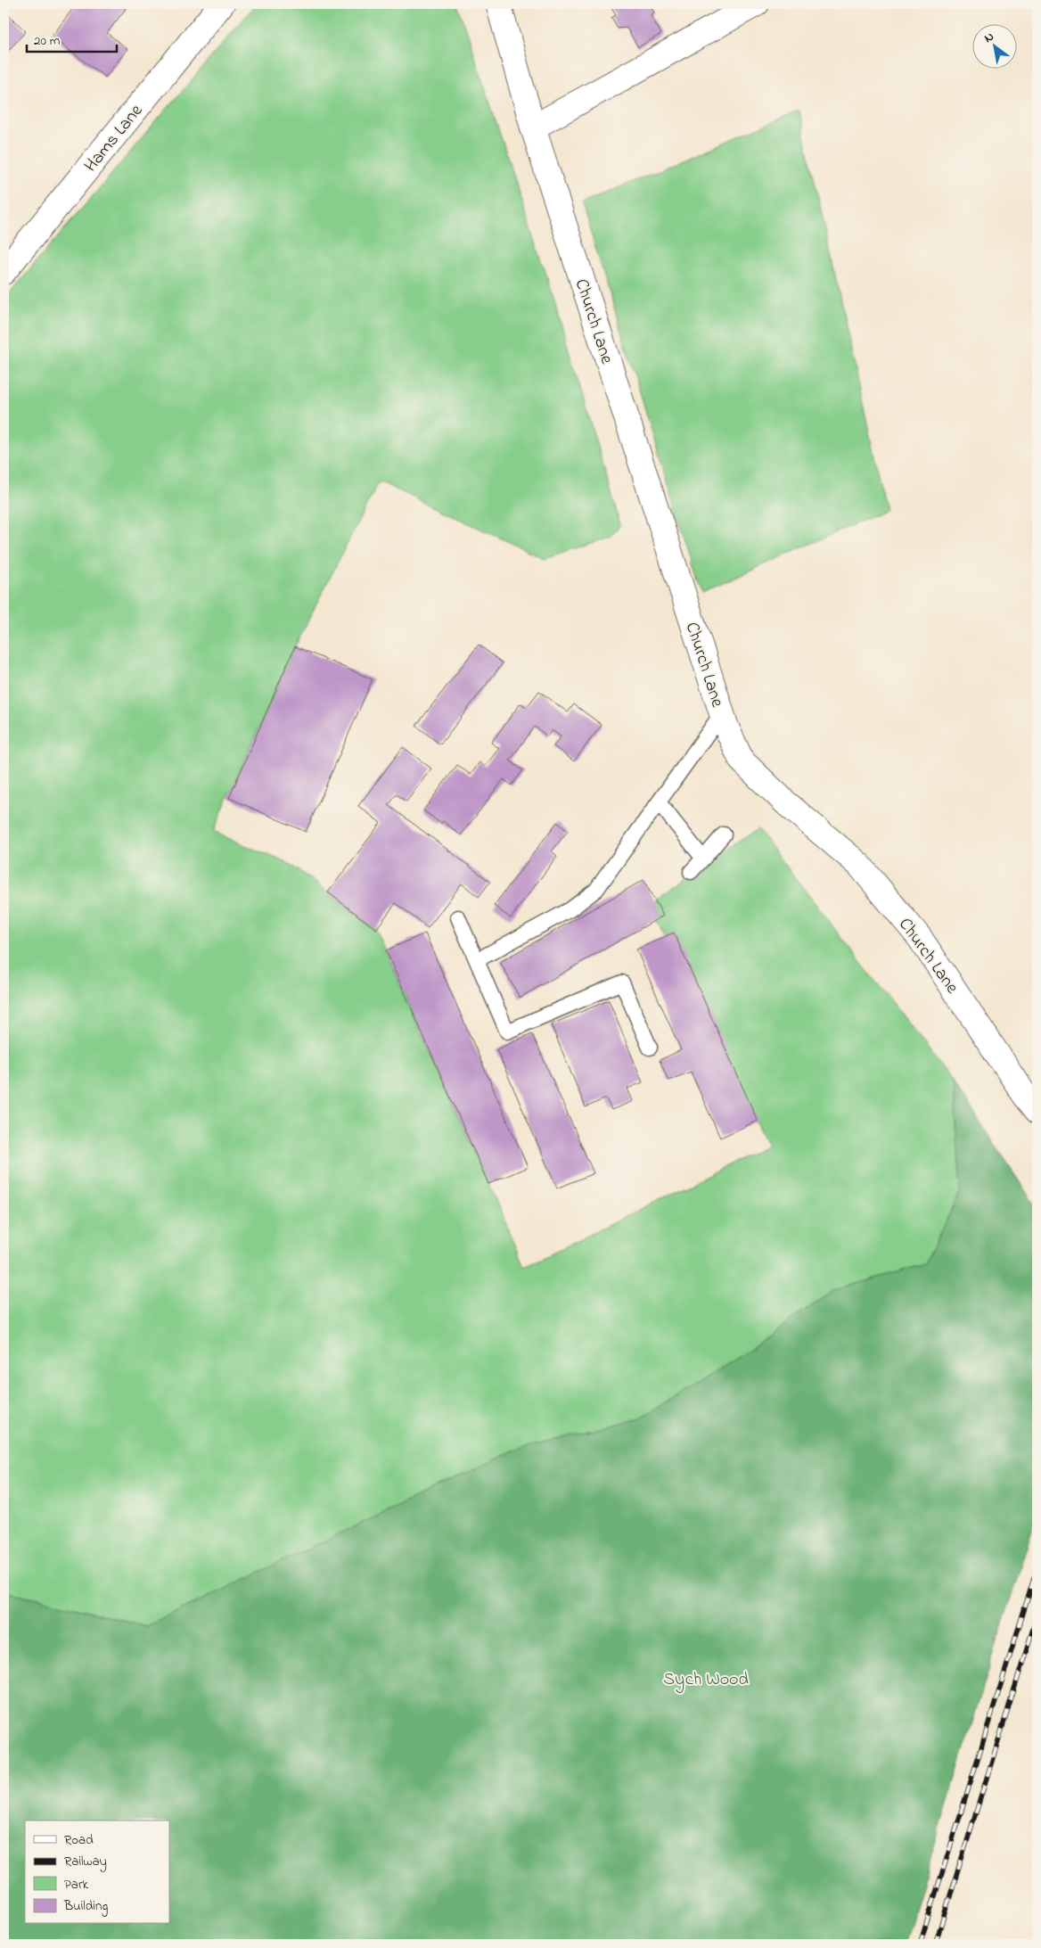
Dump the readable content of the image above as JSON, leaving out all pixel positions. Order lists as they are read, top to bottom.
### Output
{
  "streets": {
    "street": ["Hams Lane", "Church Lane"]
  },
  "parks": ["Sych Wood"],
  "legend": [
    "Road",
    "Railway",
    "Park",
    "Building"
  ],
  "scale_bar": "20 m",
  "north": "top left"
}
